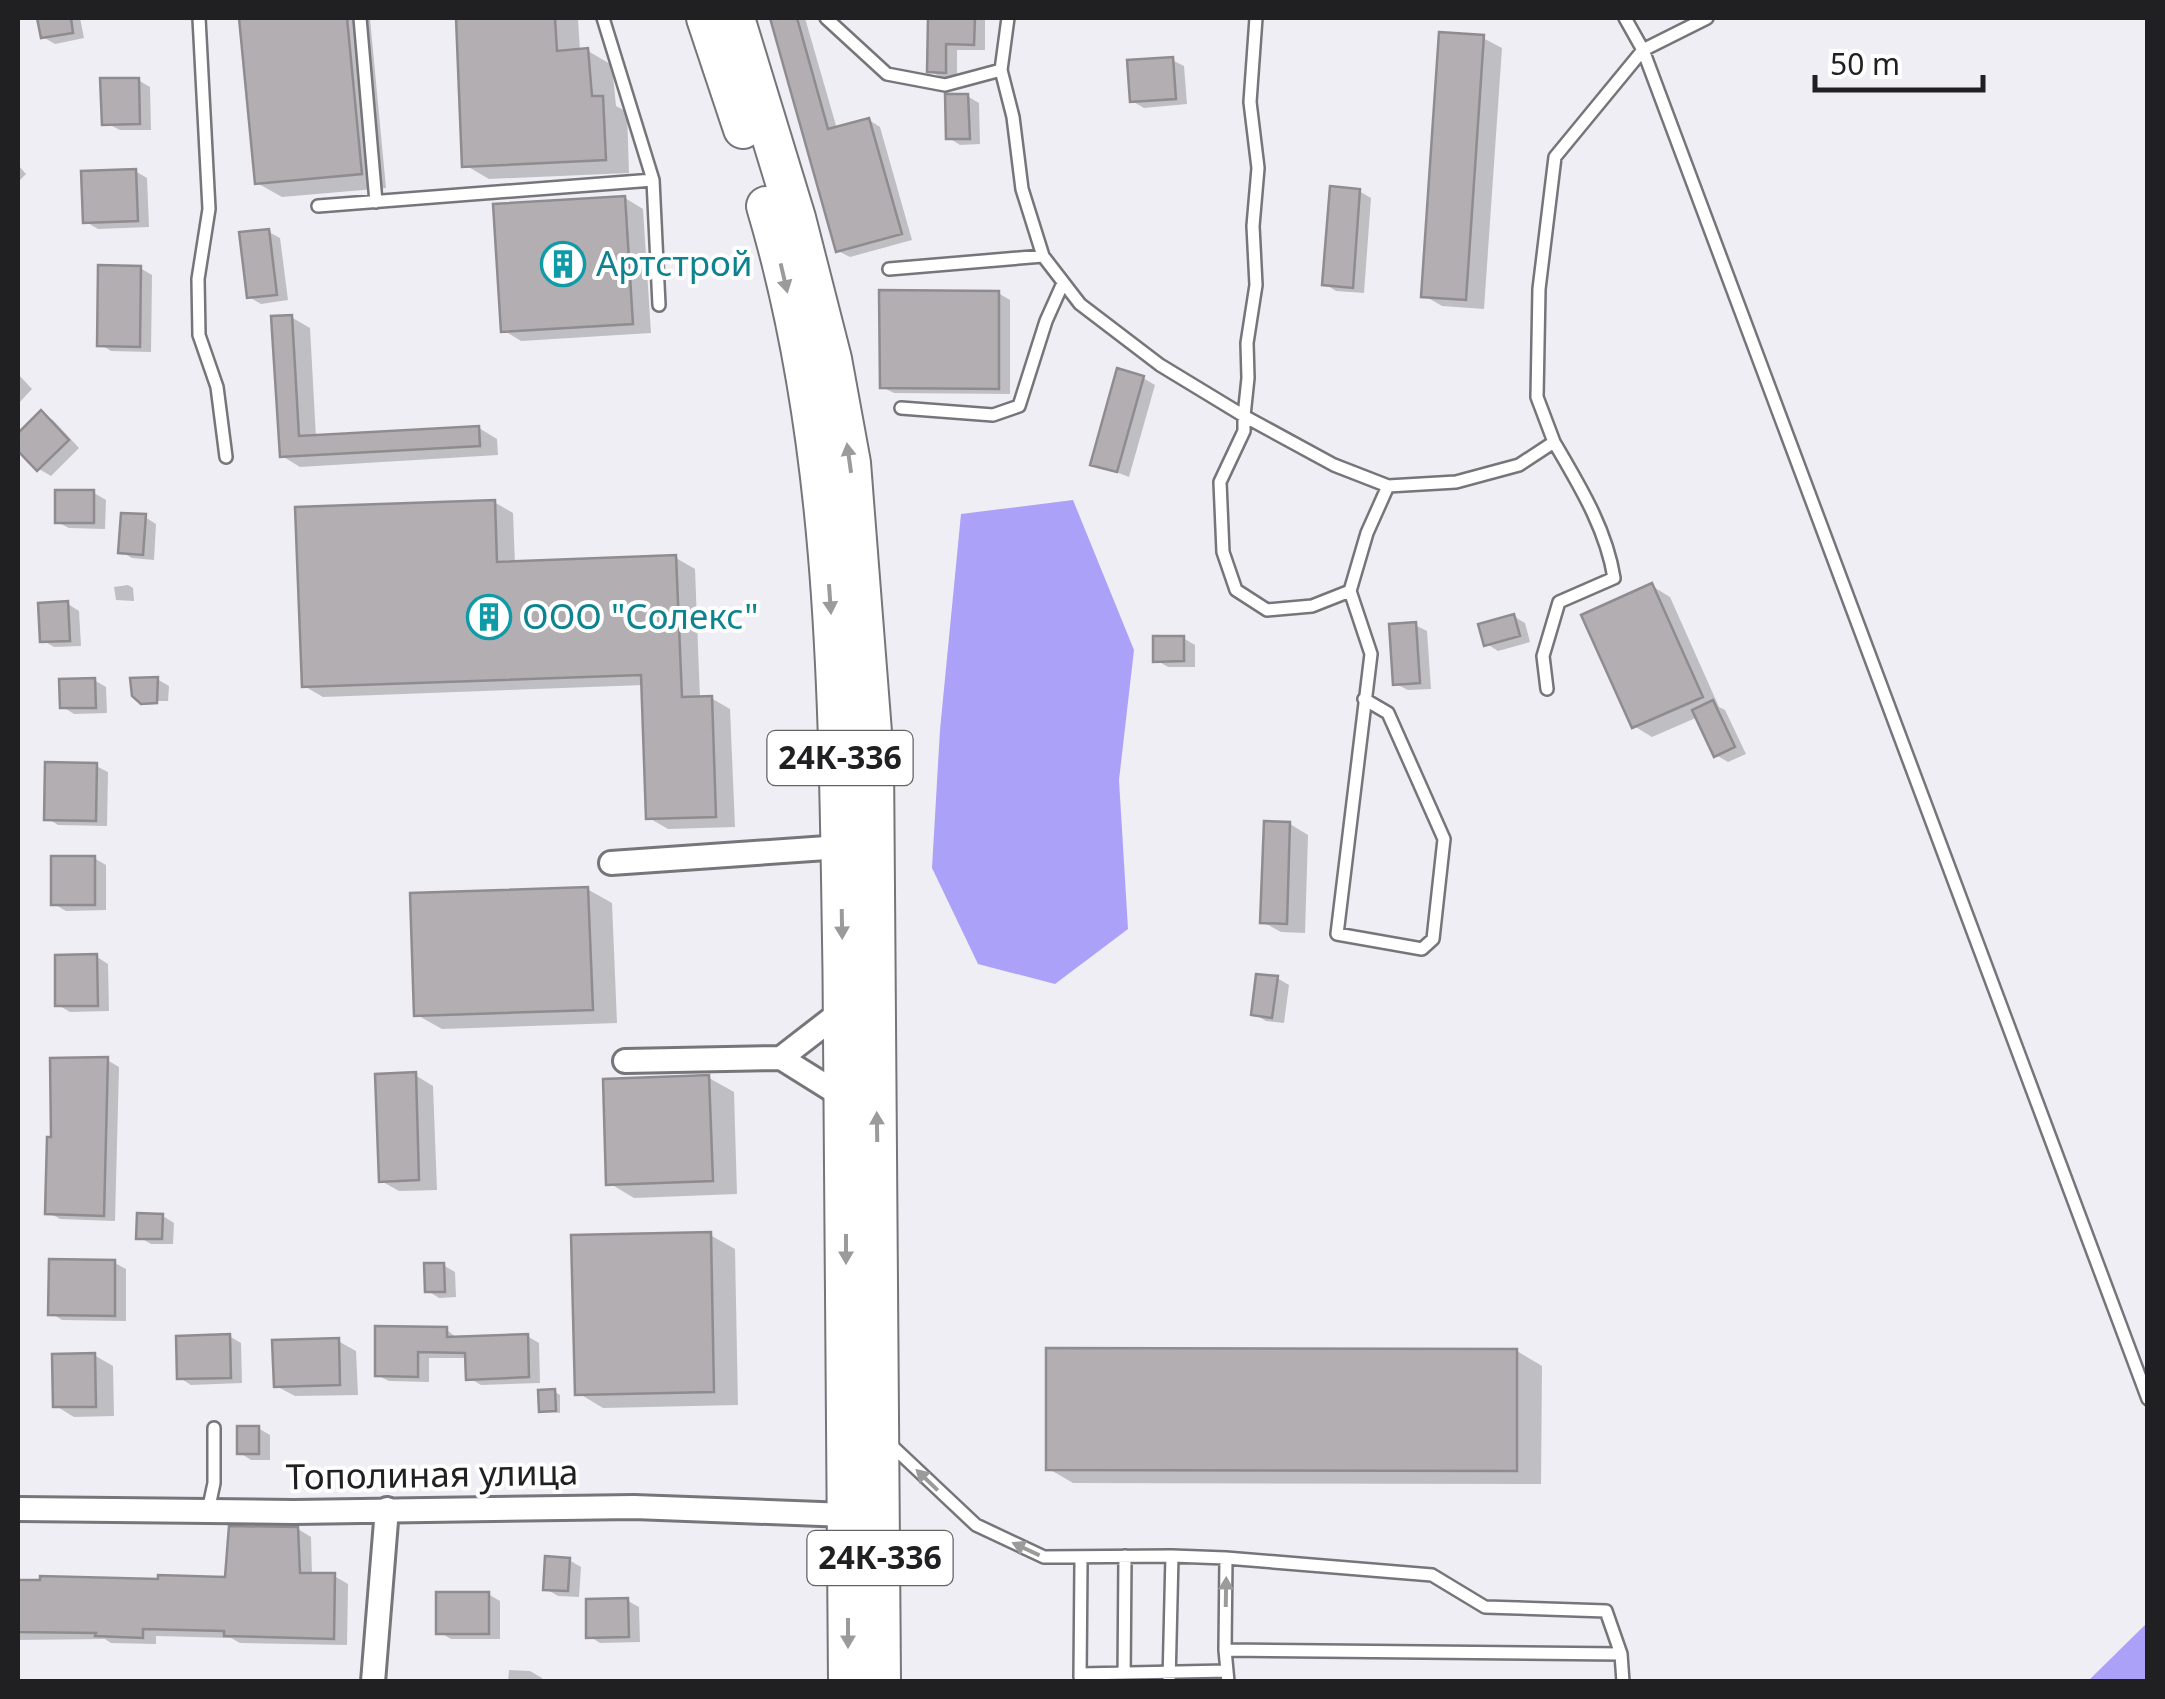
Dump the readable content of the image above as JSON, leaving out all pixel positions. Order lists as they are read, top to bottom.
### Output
{
  "streets": {
    "main road": ["24К-336"],
    "street": ["Тополиная улица"]
  },
  "crossings": [
    ["24К-336", "Тополиная улица"]
  ],
  "places": {
    "building": ["Артстрой", "ООО \"Солекс\""]
  },
  "scale_bar": "50 m"
}
